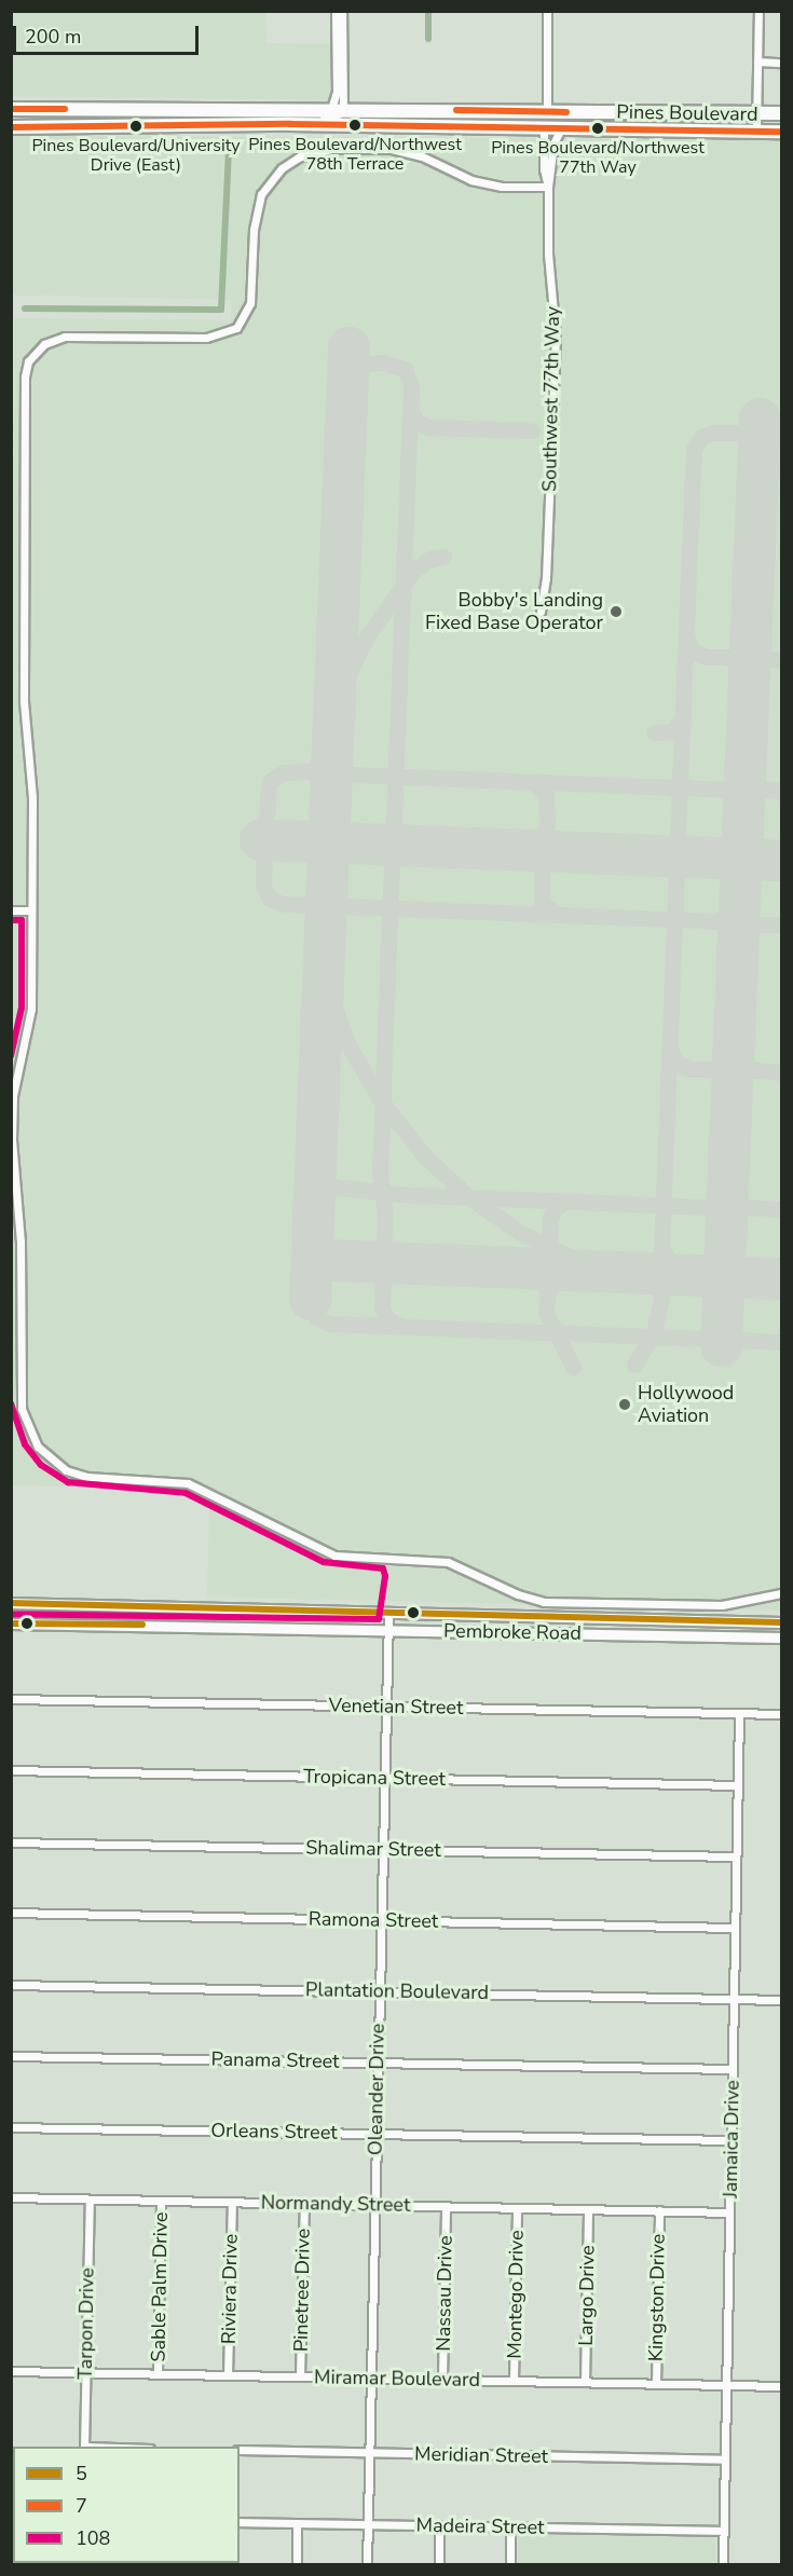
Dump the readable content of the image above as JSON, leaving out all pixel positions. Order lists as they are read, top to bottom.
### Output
{
  "streets": {
    "highway": ["Pines Boulevard"],
    "main road": ["Pembroke Road"],
    "street": [
      "Southwest 77th Way",
      "Venetian Street",
      "Tropicana Street",
      "Shalimar Street",
      "Ramona Street",
      "Plantation Boulevard",
      "Panama Street",
      "Oleander Drive",
      "Orleans Street",
      "Jamaica Drive",
      "Normandy Street",
      "Sable Palm Drive",
      "Riviera Drive",
      "Pinetree Drive",
      "Nassau Drive",
      "Montego Drive",
      "Largo Drive",
      "Kingston Drive",
      "Tarpon Drive",
      "Miramar Boulevard",
      "Meridian Street",
      "Madeira Street"
    ]
  },
  "crossings": [
    ["Pines Boulevard", "Southwest 77th Way"],
    ["Pembroke Road", "Oleander Drive"],
    ["Venetian Street", "Oleander Drive"],
    ["Venetian Street", "Jamaica Drive"],
    ["Tropicana Street", "Oleander Drive"],
    ["Tropicana Street", "Jamaica Drive"],
    ["Shalimar Street", "Oleander Drive"],
    ["Shalimar Street", "Jamaica Drive"],
    ["Ramona Street", "Oleander Drive"],
    ["Ramona Street", "Jamaica Drive"],
    ["Plantation Boulevard", "Oleander Drive"],
    ["Plantation Boulevard", "Jamaica Drive"],
    ["Panama Street", "Oleander Drive"],
    ["Panama Street", "Jamaica Drive"],
    ["Oleander Drive", "Orleans Street"],
    ["Oleander Drive", "Normandy Street"],
    ["Oleander Drive", "Miramar Boulevard"],
    ["Oleander Drive", "Meridian Street"],
    ["Oleander Drive", "Madeira Street"],
    ["Orleans Street", "Jamaica Drive"],
    ["Jamaica Drive", "Normandy Street"],
    ["Jamaica Drive", "Miramar Boulevard"],
    ["Jamaica Drive", "Meridian Street"],
    ["Jamaica Drive", "Madeira Street"],
    ["Normandy Street", "Sable Palm Drive"],
    ["Normandy Street", "Riviera Drive"],
    ["Normandy Street", "Pinetree Drive"],
    ["Normandy Street", "Nassau Drive"],
    ["Normandy Street", "Montego Drive"],
    ["Normandy Street", "Largo Drive"],
    ["Normandy Street", "Kingston Drive"],
    ["Normandy Street", "Tarpon Drive"],
    ["Sable Palm Drive", "Miramar Boulevard"],
    ["Riviera Drive", "Miramar Boulevard"],
    ["Pinetree Drive", "Miramar Boulevard"],
    ["Nassau Drive", "Miramar Boulevard"],
    ["Montego Drive", "Miramar Boulevard"],
    ["Largo Drive", "Miramar Boulevard"],
    ["Kingston Drive", "Miramar Boulevard"],
    ["Tarpon Drive", "Miramar Boulevard"]
  ],
  "places": [
    "Pines Boulevard/Northwest 78th Terrace",
    "Pines Boulevard/University Drive (East)",
    "Pines Boulevard/Northwest 77th Way",
    "Bobby's Landing Fixed Base Operator",
    "Hollywood Aviation"
  ],
  "lines": ["transit line 7", "transit line 108", "transit line 5"],
  "legend": ["5", "7", "108"],
  "scale_bar": "200 m"
}
